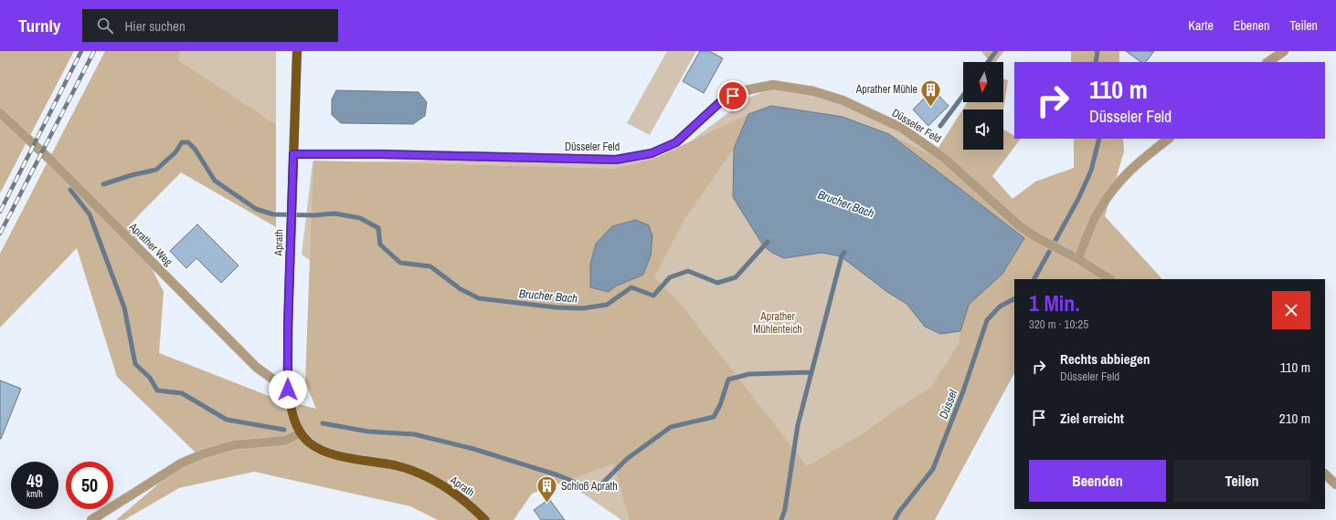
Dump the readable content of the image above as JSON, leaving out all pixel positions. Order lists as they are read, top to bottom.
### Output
{
  "streets": {
    "main road": ["Aprath"],
    "street": ["Düsseler Feld", "Aprather Weg"]
  },
  "crossings": [
    ["Düsseler Feld", "Aprath"],
    ["Aprath", "Aprather Weg"]
  ],
  "water": ["Brucher Bach", "Düssel"],
  "parks": ["Aprather Mühlenteich"],
  "places": {
    "building": ["Aprather Mühle", "Schloß Aprath"]
  },
  "north": "bottom",
  "page": {
    "header": "Turnly",
    "search": "Hier suchen",
    "nav": ["Karte", "Ebenen", "Teilen"],
    "turn": ["110 m", "Düsseler Feld"],
    "heading": ["1 Min.", "320 m · 10:25"],
    "list": [
      {
        "name": "Rechts abbiegen",
        "note": "Düsseler Feld",
        "value": "110 m"
      },
      {
        "name": "Ziel erreicht",
        "value": "210 m"
      }
    ],
    "buttons": ["Beenden", "Teilen"],
    "speed": "49 km/h",
    "limit": "50"
  }
}
